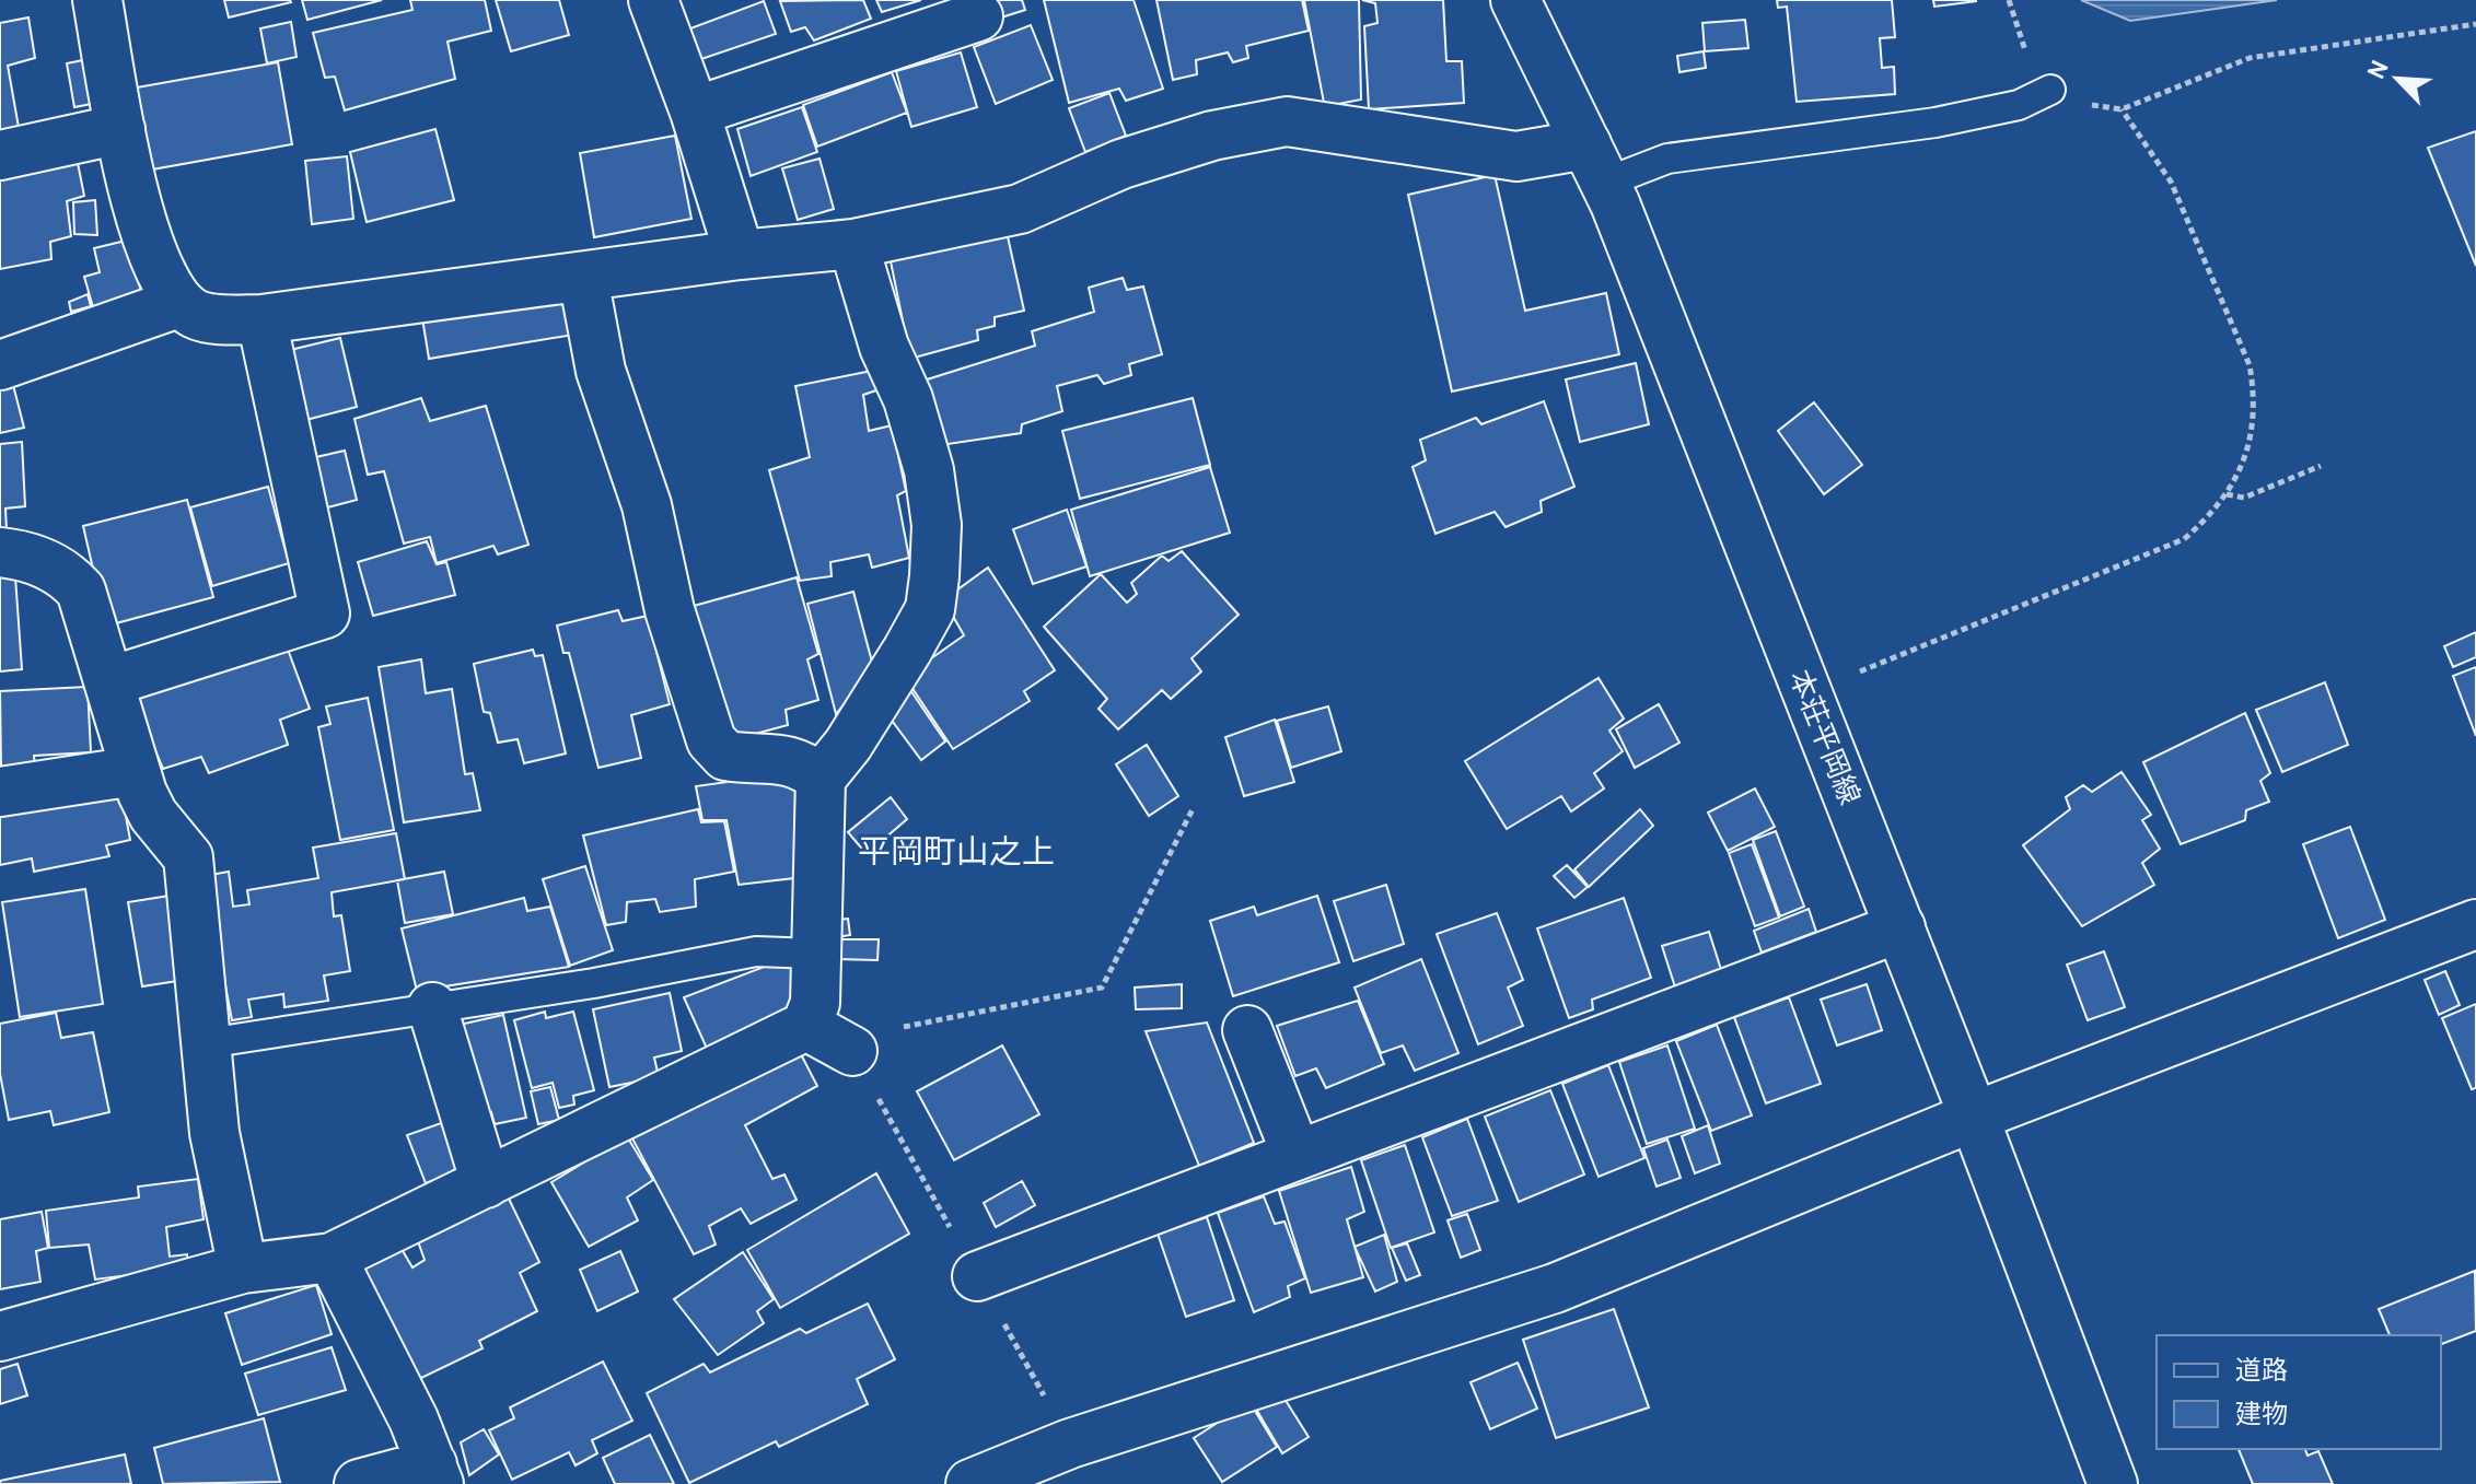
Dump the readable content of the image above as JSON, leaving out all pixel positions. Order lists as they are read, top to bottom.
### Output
{
  "streets": {
    "street": ["本荘平岡線"]
  },
  "districts": ["平岡町山之上"],
  "legend": ["道路", "建物"],
  "north": "top left"
}
